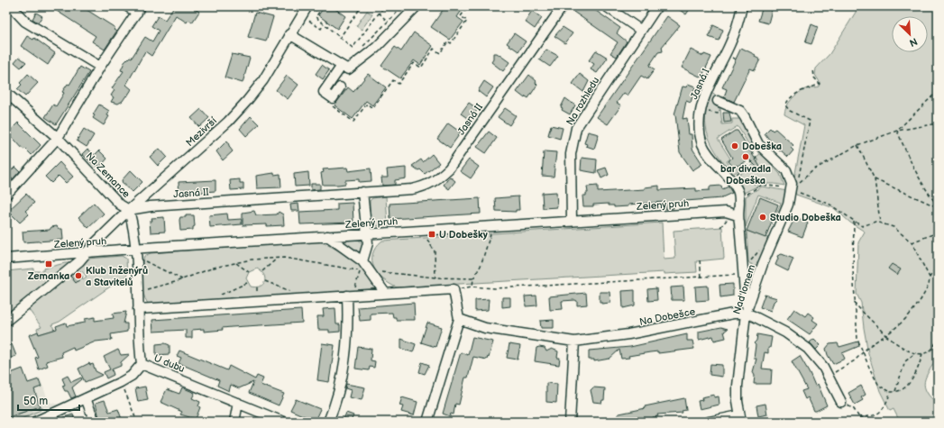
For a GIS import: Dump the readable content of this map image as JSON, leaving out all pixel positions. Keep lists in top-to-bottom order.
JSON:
{
  "streets": {
    "street": [
      "Jasná I",
      "Na rozhledu",
      "Jasná II",
      "Mezivrší",
      "Na Zemance",
      "Zelený pruh",
      "Nad lomem",
      "Na Dobešce",
      "U dubu"
    ]
  },
  "crossings": [
    ["Jasná I", "Zelený pruh"],
    ["Jasná I", "Nad lomem"],
    ["Jasná I", "Na Dobešce"],
    ["Na rozhledu", "Zelený pruh"],
    ["Jasná II", "Mezivrší"],
    ["Jasná II", "Na Zemance"],
    ["Mezivrší", "Na Zemance"],
    ["Mezivrší", "Zelený pruh"],
    ["Na Zemance", "Zelený pruh"],
    ["Na Zemance", "U dubu"],
    ["Nad lomem", "Na Dobešce"]
  ],
  "places": {
    "other": [
      "Dobeška",
      "bar divadla Dobeška",
      "Studio Dobeška",
      "Klub Inženýrů a Stavitelů"
    ],
    "transit": ["U Dobešky", "Zemanka"]
  },
  "scale_bar": "50 m",
  "north": "bottom right"
}
